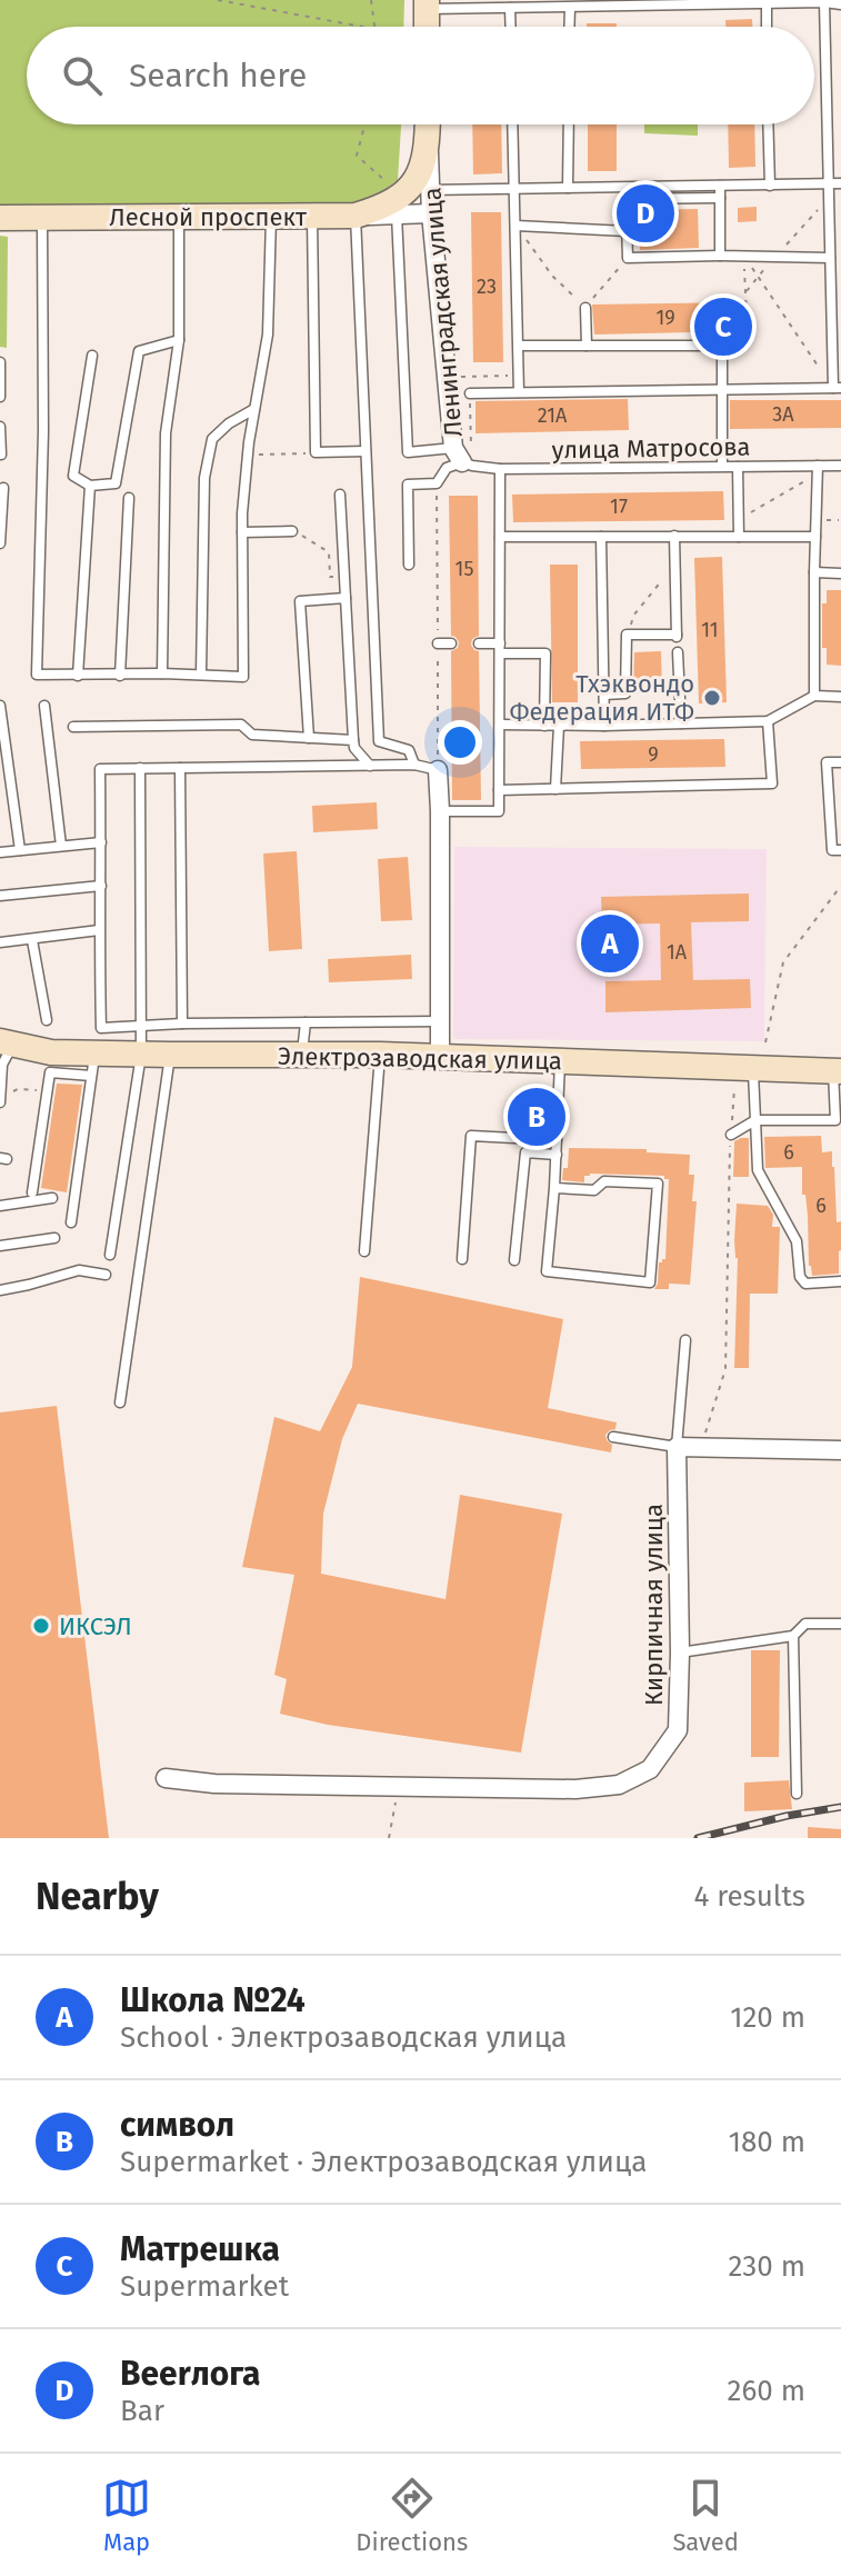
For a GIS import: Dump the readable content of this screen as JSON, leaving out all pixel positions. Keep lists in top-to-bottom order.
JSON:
{
  "streets": {
    "street": [
      "Лесной проспект",
      "Ленинградская улица",
      "Электрозаводская улица",
      "Кирпичная улица"
    ],
    "lane": ["улица Матросова"]
  },
  "crossings": [
    ["Лесной проспект", "Ленинградская улица"],
    ["Ленинградская улица", "улица Матросова"]
  ],
  "places": ["Тхэквондо Федерация ИТФ", "ИКСЭЛ"],
  "house_numbers": [
    "23",
    "19",
    "3А",
    "21А",
    "17",
    "15",
    "11",
    "9",
    "1А",
    "6",
    "6"
  ],
  "page": {
    "search": "Search here",
    "pins": [
      "D",
      "C",
      "A",
      "B"
    ],
    "heading": ["Nearby", "4 results"],
    "list": [
      {
        "mark": "A",
        "name": "Школа №24",
        "note": "School · Электрозаводская улица",
        "value": "120 m"
      },
      {
        "mark": "B",
        "name": "символ",
        "note": "Supermarket · Электрозаводская улица",
        "value": "180 m"
      },
      {
        "mark": "C",
        "name": "Матрешка",
        "note": "Supermarket",
        "value": "230 m"
      },
      {
        "mark": "D",
        "name": "Beerлога",
        "note": "Bar",
        "value": "260 m"
      }
    ],
    "nav": ["Map", "Directions", "Saved"]
  }
}
